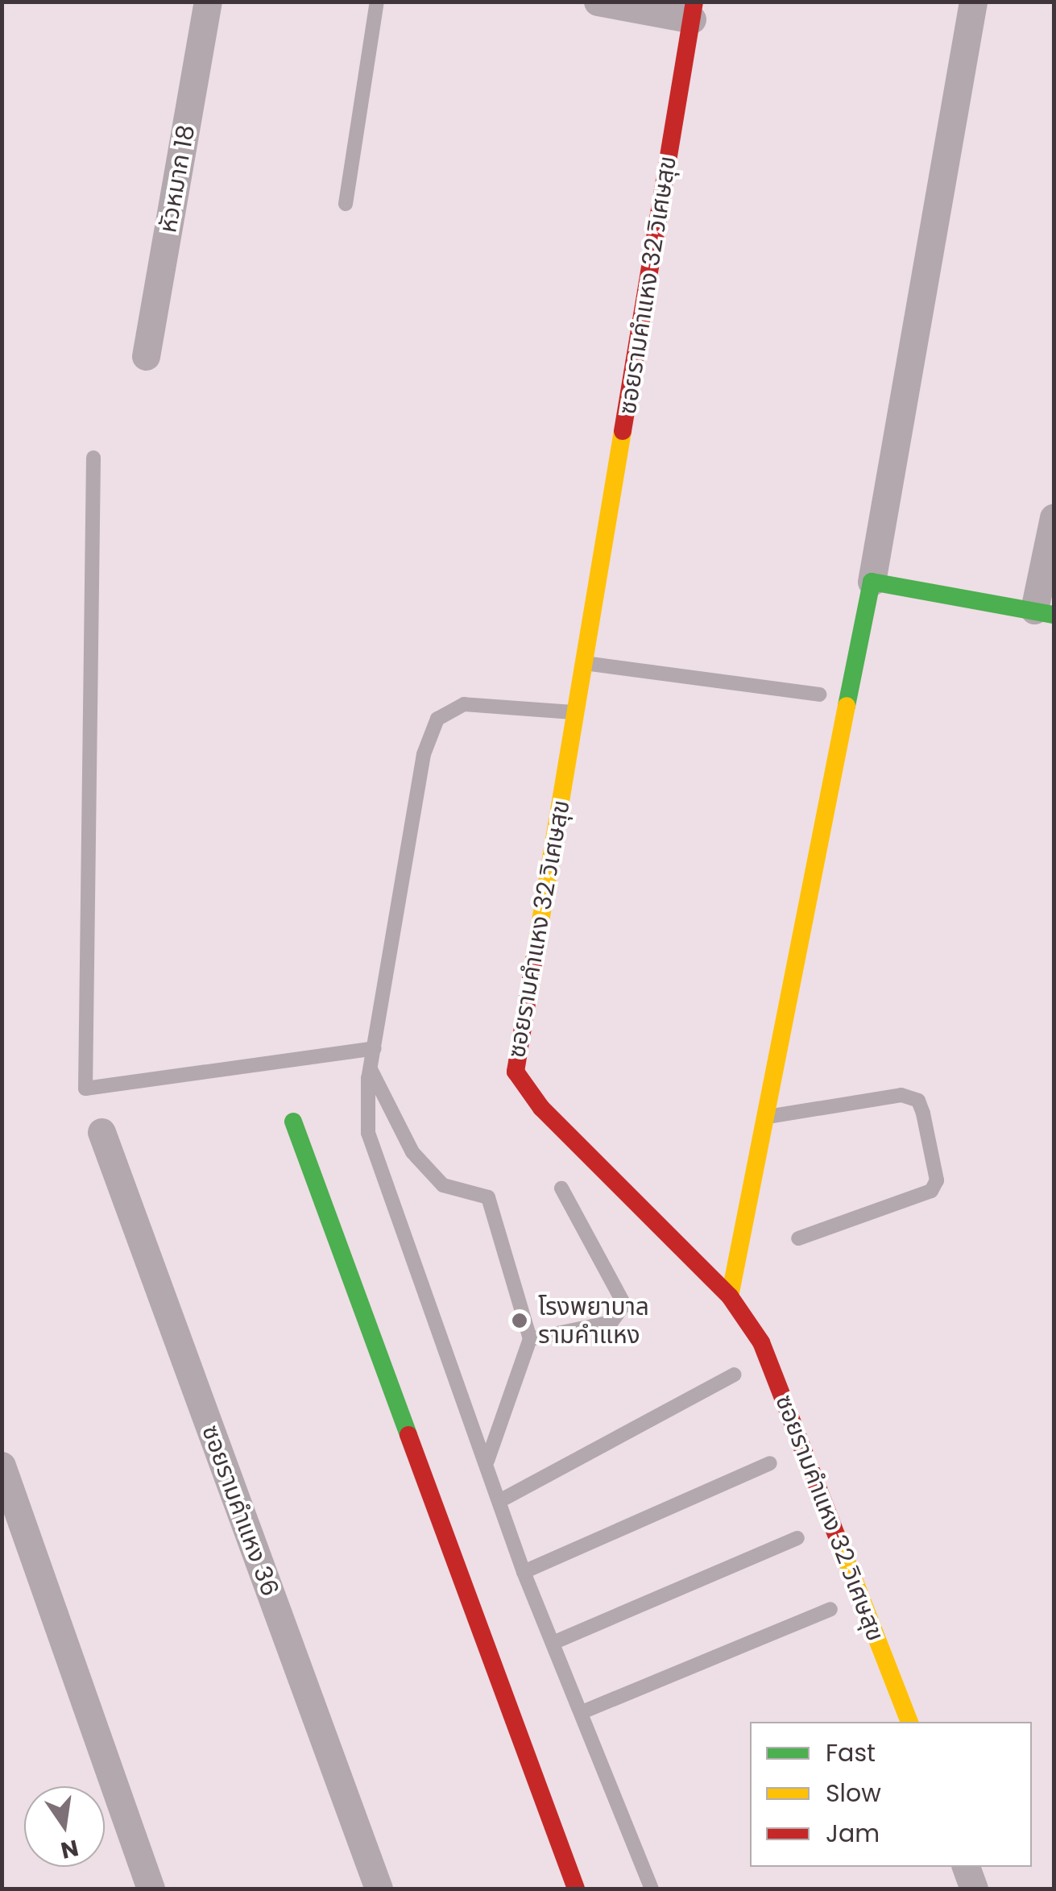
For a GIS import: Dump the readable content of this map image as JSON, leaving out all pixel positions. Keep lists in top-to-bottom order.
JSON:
{
  "streets": {
    "street": ["หัวหมาก 18", "ซอยรามคำแหง 32 วิเศษสุข", "ซอยรามคำแหง 36"]
  },
  "places": ["โรงพยาบาล รามคำแหง"],
  "legend": ["Fast", "Slow", "Jam"],
  "north": "bottom"
}
